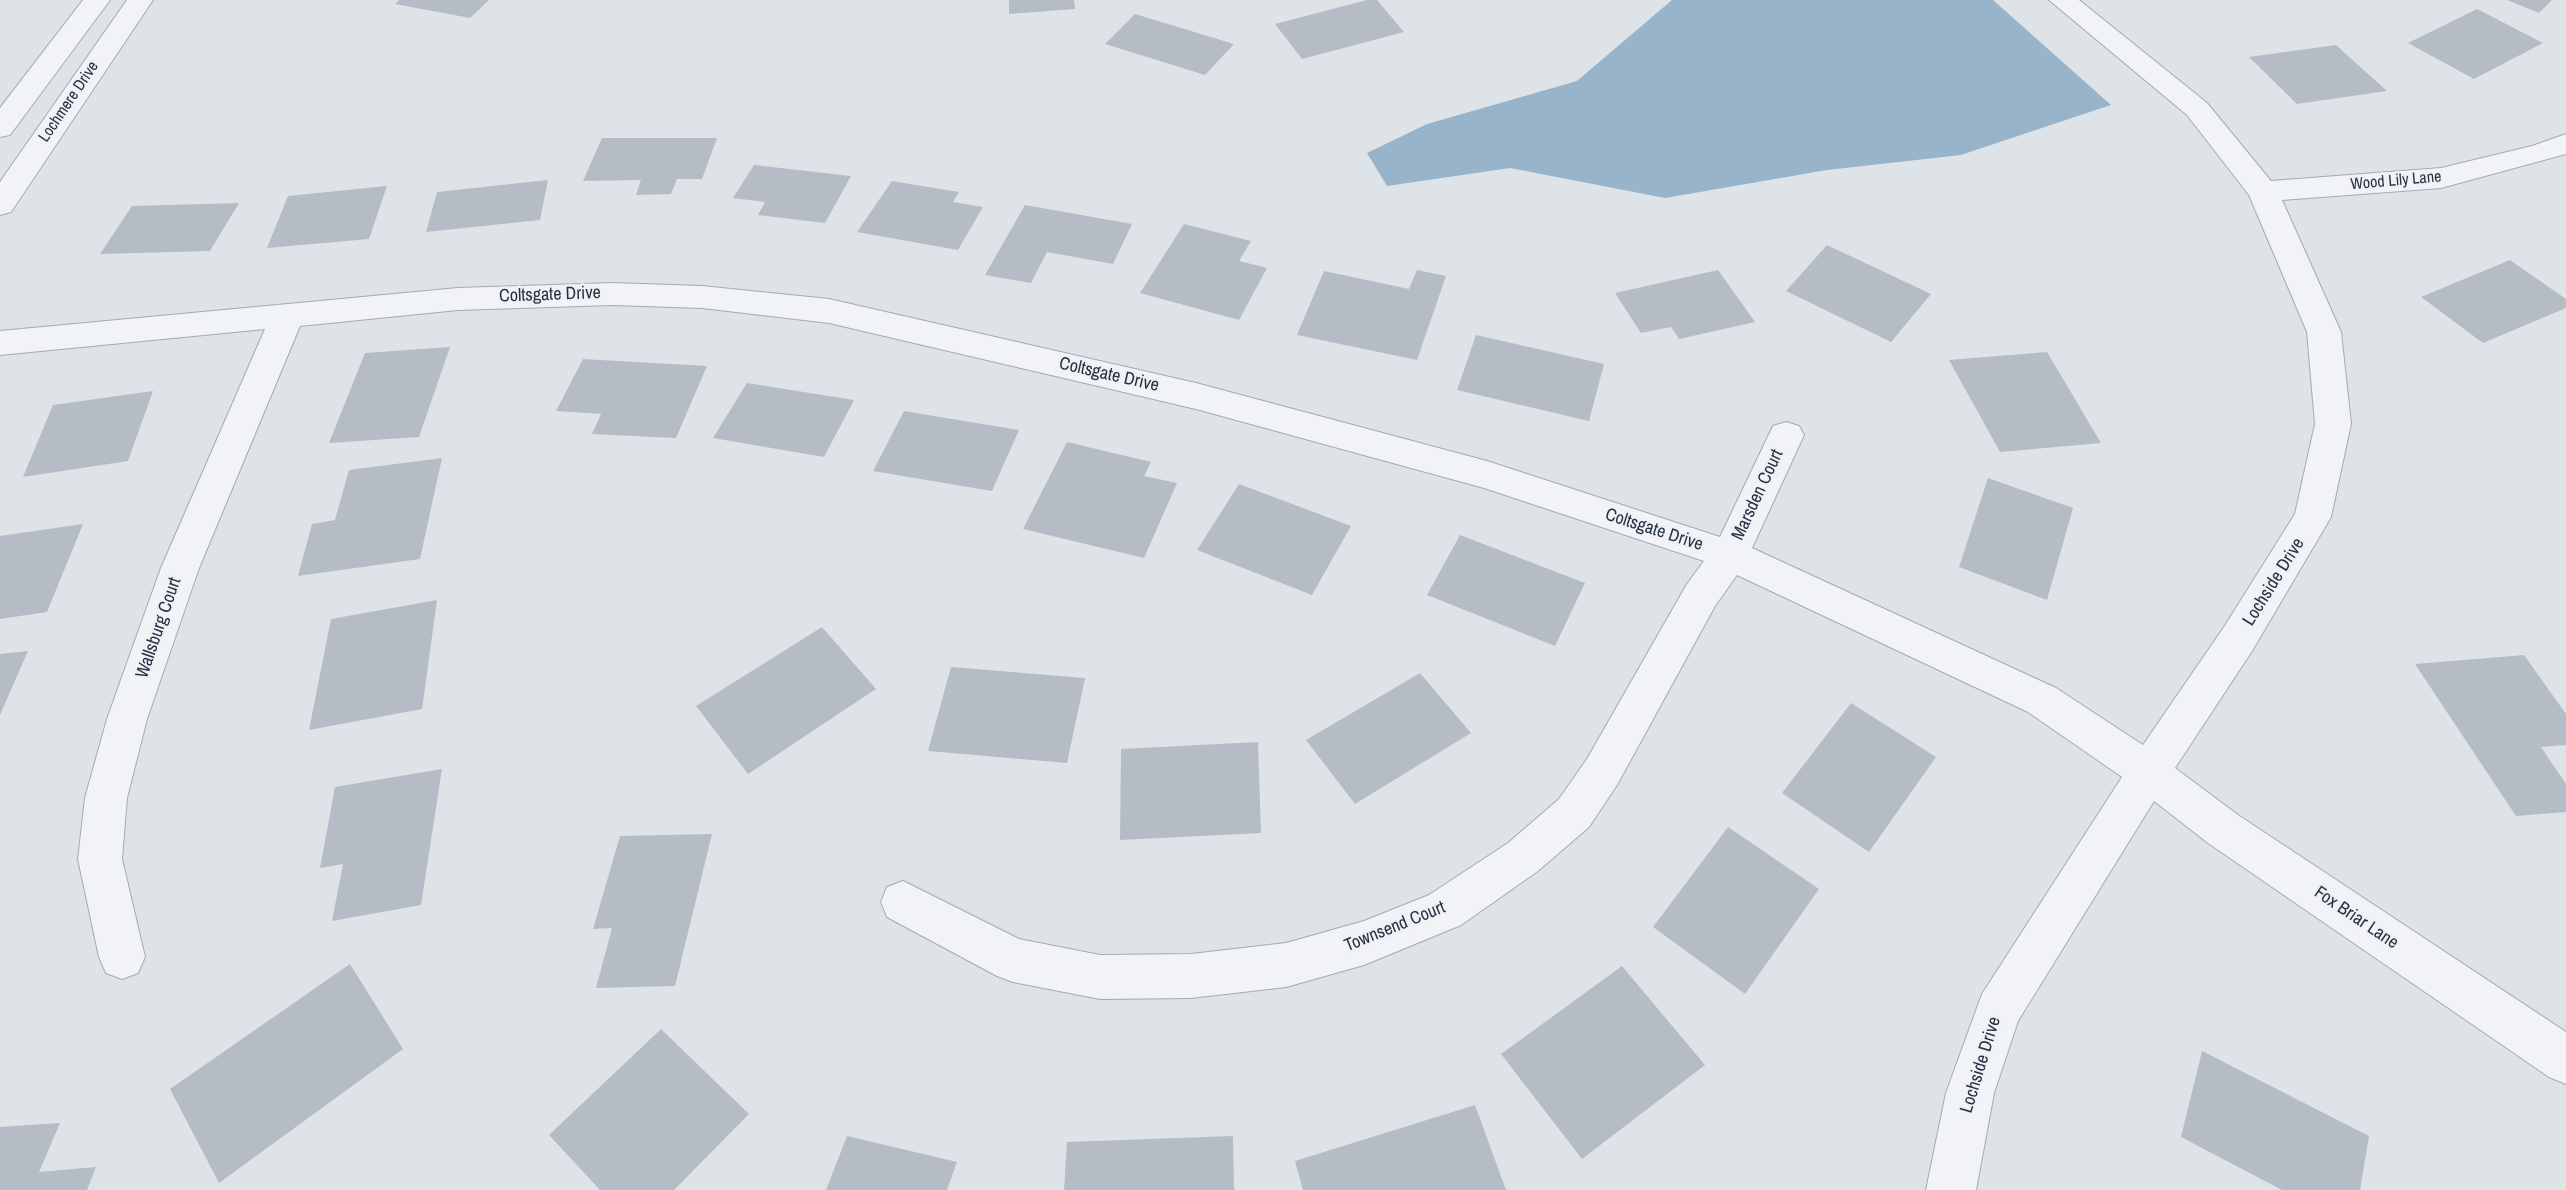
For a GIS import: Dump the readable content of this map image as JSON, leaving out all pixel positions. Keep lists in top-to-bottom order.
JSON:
{
  "streets": {
    "street": [
      "Lochmere Drive",
      "Wood Lily Lane",
      "Coltsgate Drive",
      "Marsden Court",
      "Lochside Drive",
      "Wallsburg Court",
      "Fox Briar Lane",
      "Townsend Court"
    ]
  },
  "crossings": [
    ["Wood Lily Lane", "Lochside Drive"],
    ["Coltsgate Drive", "Marsden Court"],
    ["Coltsgate Drive", "Lochside Drive"],
    ["Coltsgate Drive", "Wallsburg Court"],
    ["Coltsgate Drive", "Fox Briar Lane"],
    ["Coltsgate Drive", "Townsend Court"],
    ["Marsden Court", "Townsend Court"],
    ["Lochside Drive", "Fox Briar Lane"]
  ]
}
